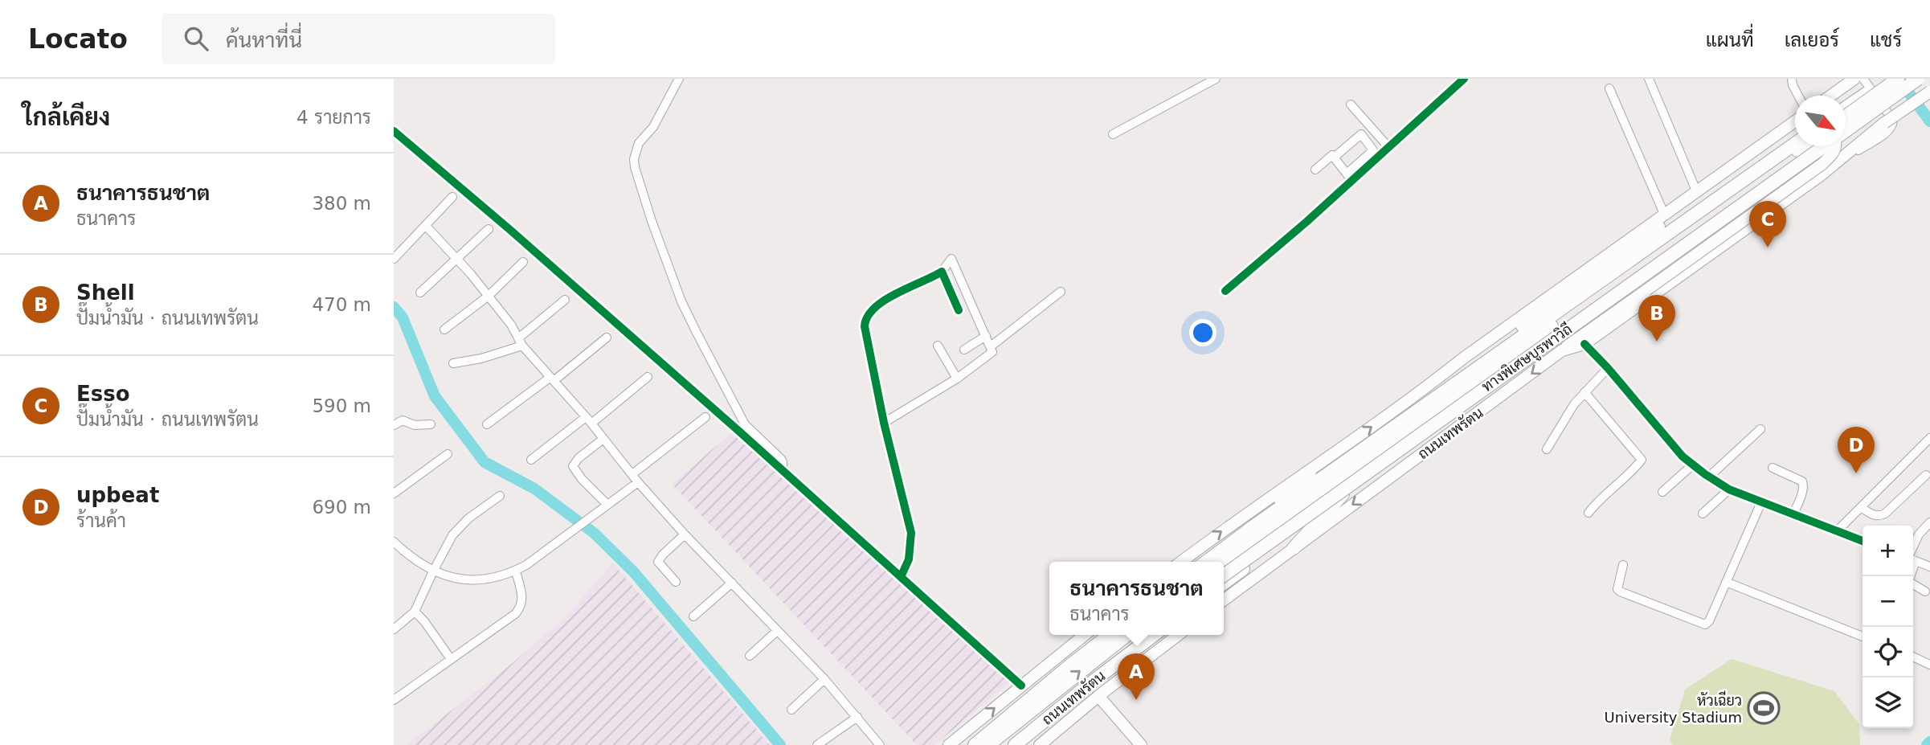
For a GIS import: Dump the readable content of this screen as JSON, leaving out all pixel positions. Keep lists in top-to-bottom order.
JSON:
{
  "streets": {
    "highway": ["ทางพิเศษบูรพาวิถี", "ถนนเทพรัตน"]
  },
  "places": {
    "sports": ["หัวเฉียว University Stadium"]
  },
  "north": "bottom right",
  "page": {
    "header": "Locato",
    "search": "ค้นหาที่นี่",
    "nav": ["แผนที่", "เลเยอร์", "แชร์"],
    "heading": ["ใกล้เคียง", "4 รายการ"],
    "list": [
      {
        "mark": "A",
        "name": "ธนาคารธนชาต",
        "note": "ธนาคาร",
        "value": "380 m"
      },
      {
        "mark": "B",
        "name": "Shell",
        "note": "ปั๊มน้ำมัน · ถนนเทพรัตน",
        "value": "470 m"
      },
      {
        "mark": "C",
        "name": "Esso",
        "note": "ปั๊มน้ำมัน · ถนนเทพรัตน",
        "value": "590 m"
      },
      {
        "mark": "D",
        "name": "upbeat",
        "note": "ร้านค้า",
        "value": "690 m"
      }
    ],
    "pins": [
      "C",
      "B",
      "D",
      "A"
    ],
    "map_buttons": ["+", "−"],
    "popup": ["ธนาคารธนชาต", "ธนาคาร"]
  }
}
